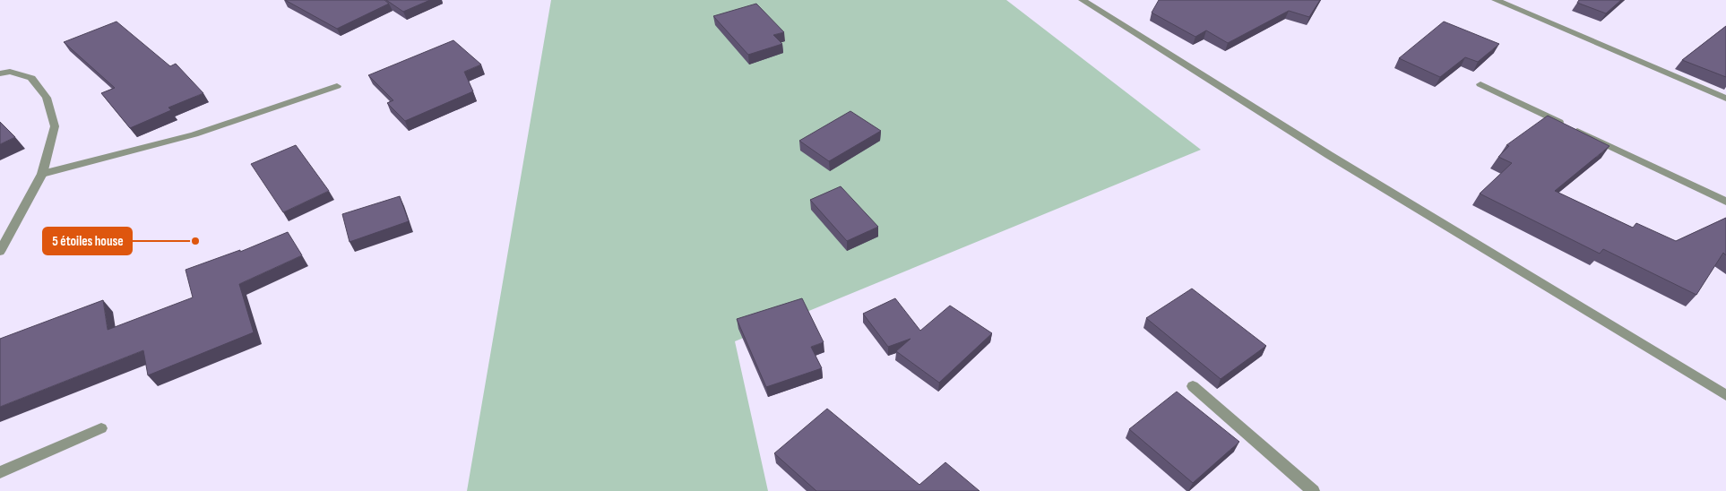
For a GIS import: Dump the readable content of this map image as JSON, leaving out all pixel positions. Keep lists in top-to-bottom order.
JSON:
{
  "places": ["5 étoiles house"]
}
